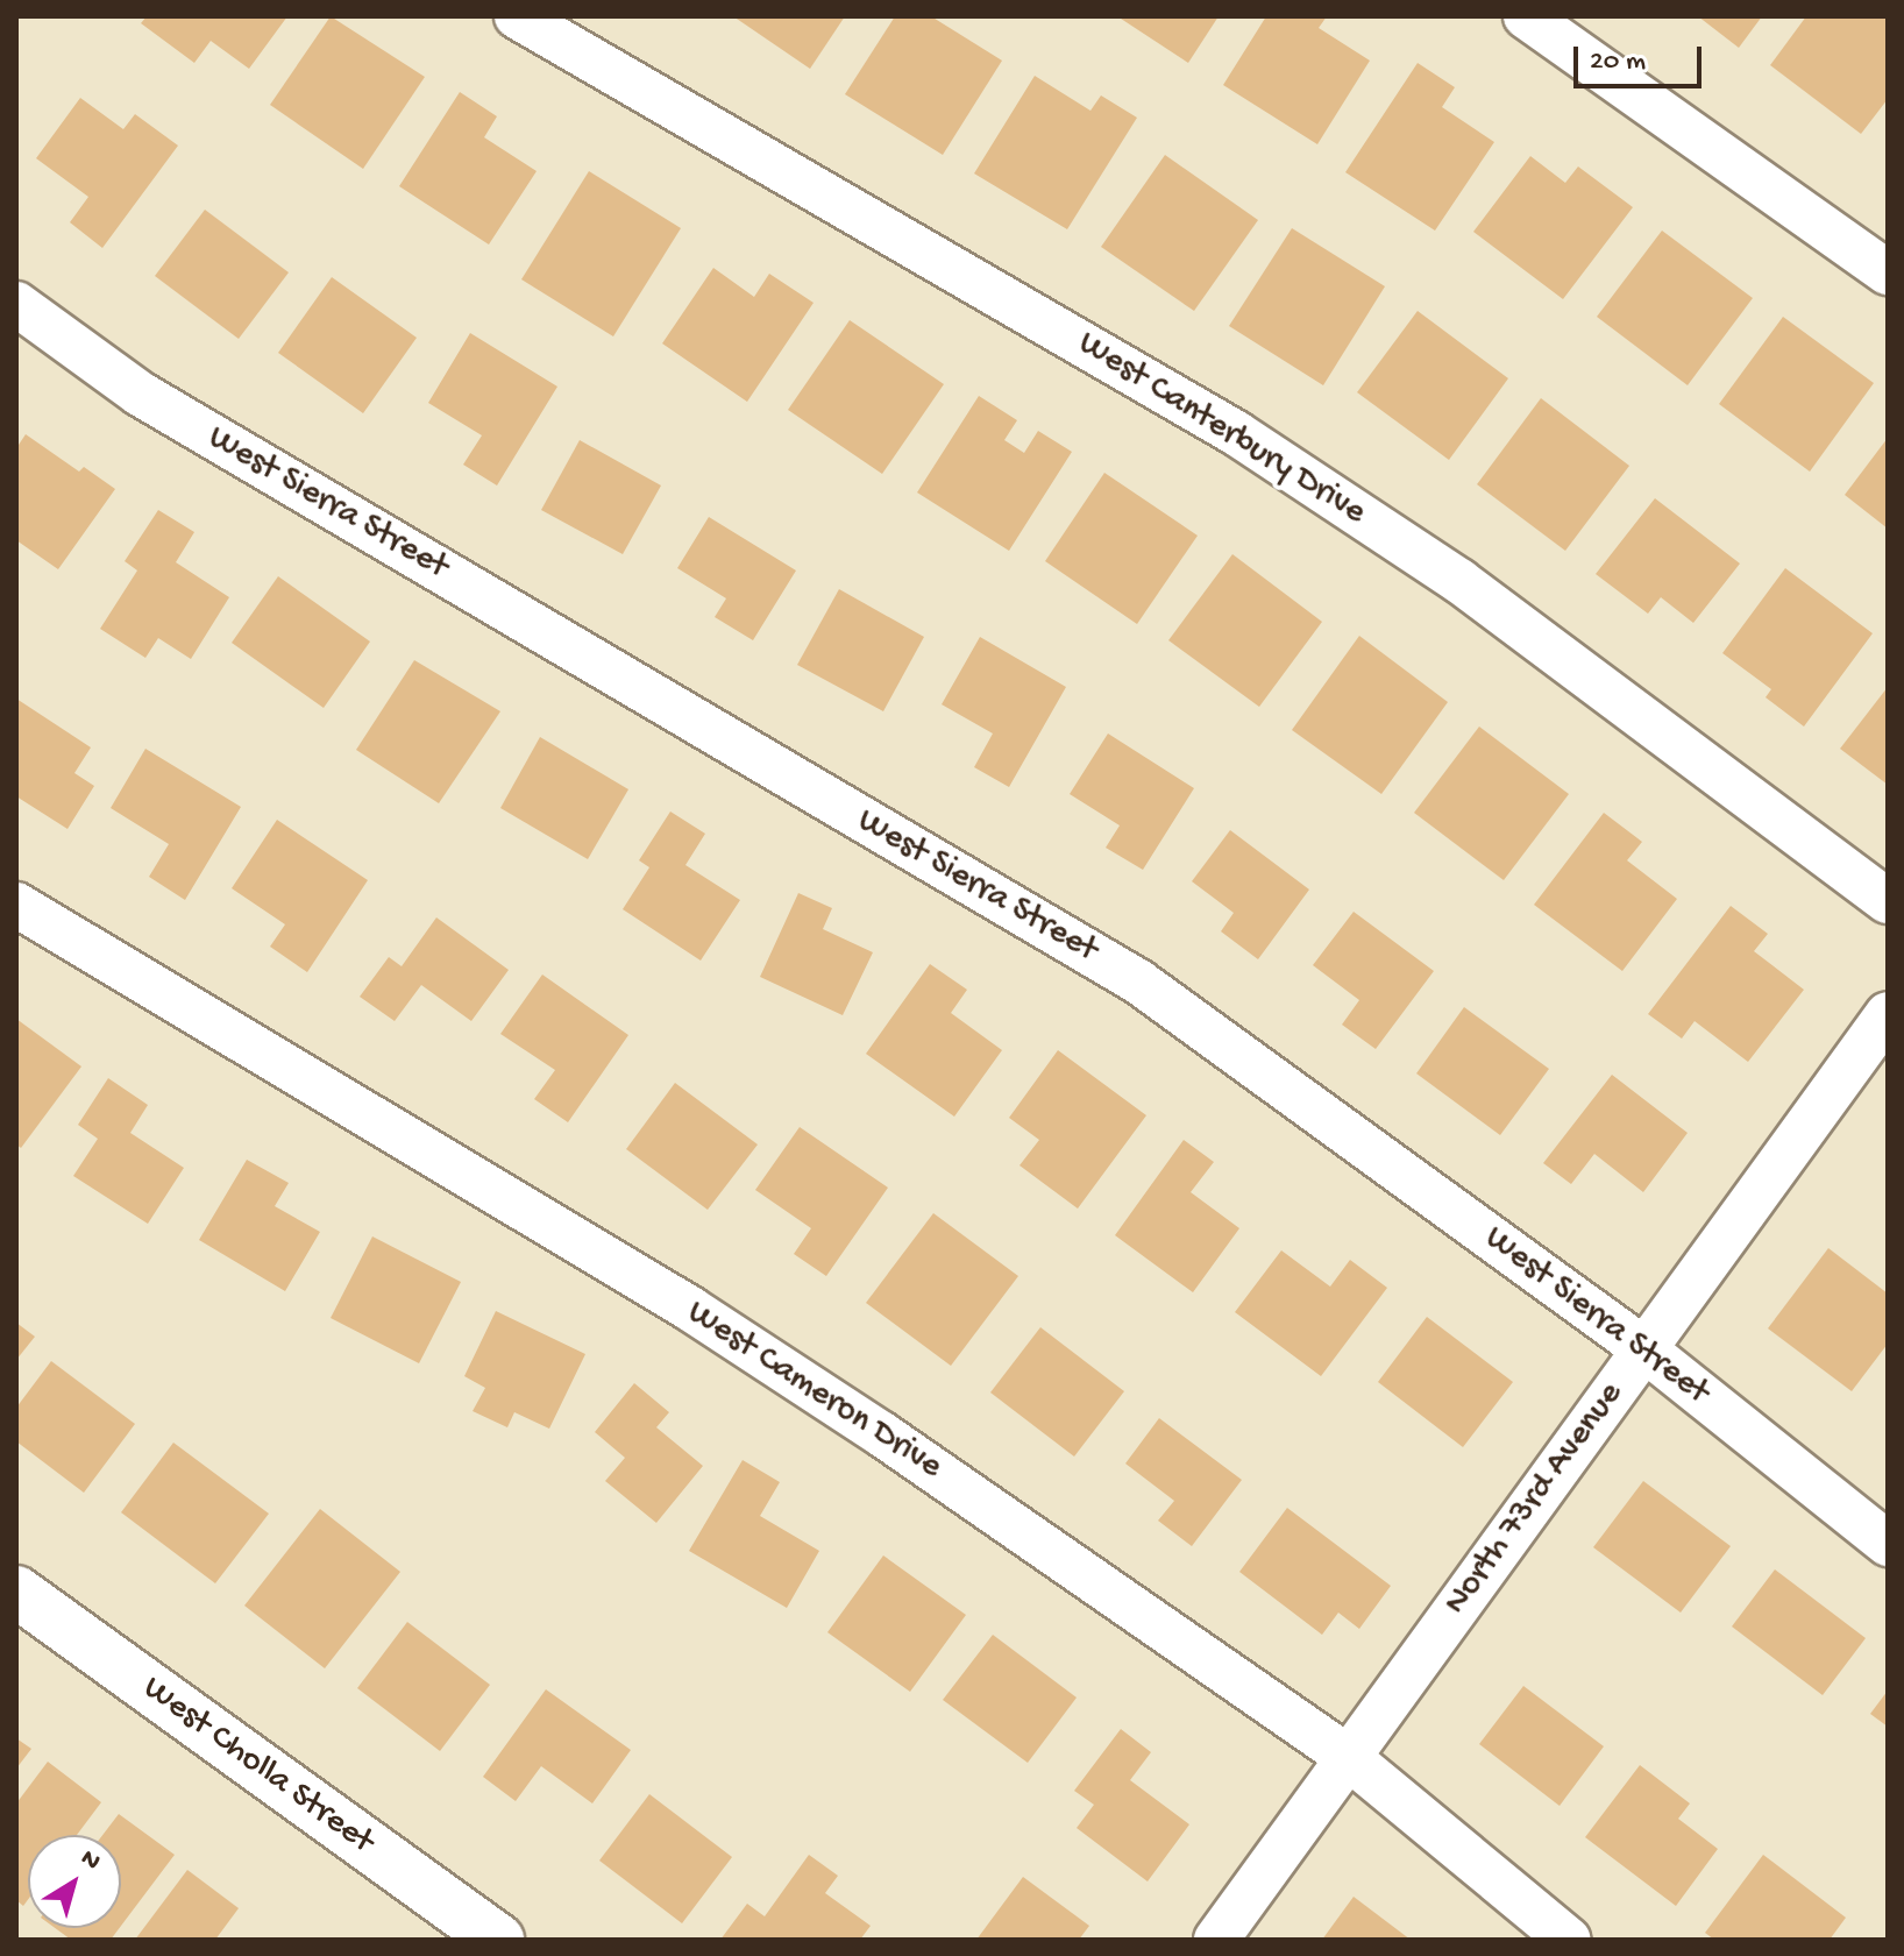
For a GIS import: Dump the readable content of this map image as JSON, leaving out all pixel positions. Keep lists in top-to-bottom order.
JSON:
{
  "streets": {
    "street": [
      "West Canterbury Drive",
      "West Sierra Street",
      "West Cameron Drive",
      "North 73rd Avenue",
      "West Cholla Street"
    ]
  },
  "crossings": [
    ["West Sierra Street", "North 73rd Avenue"],
    ["West Cameron Drive", "North 73rd Avenue"]
  ],
  "scale_bar": "20 m",
  "north": "top right"
}
